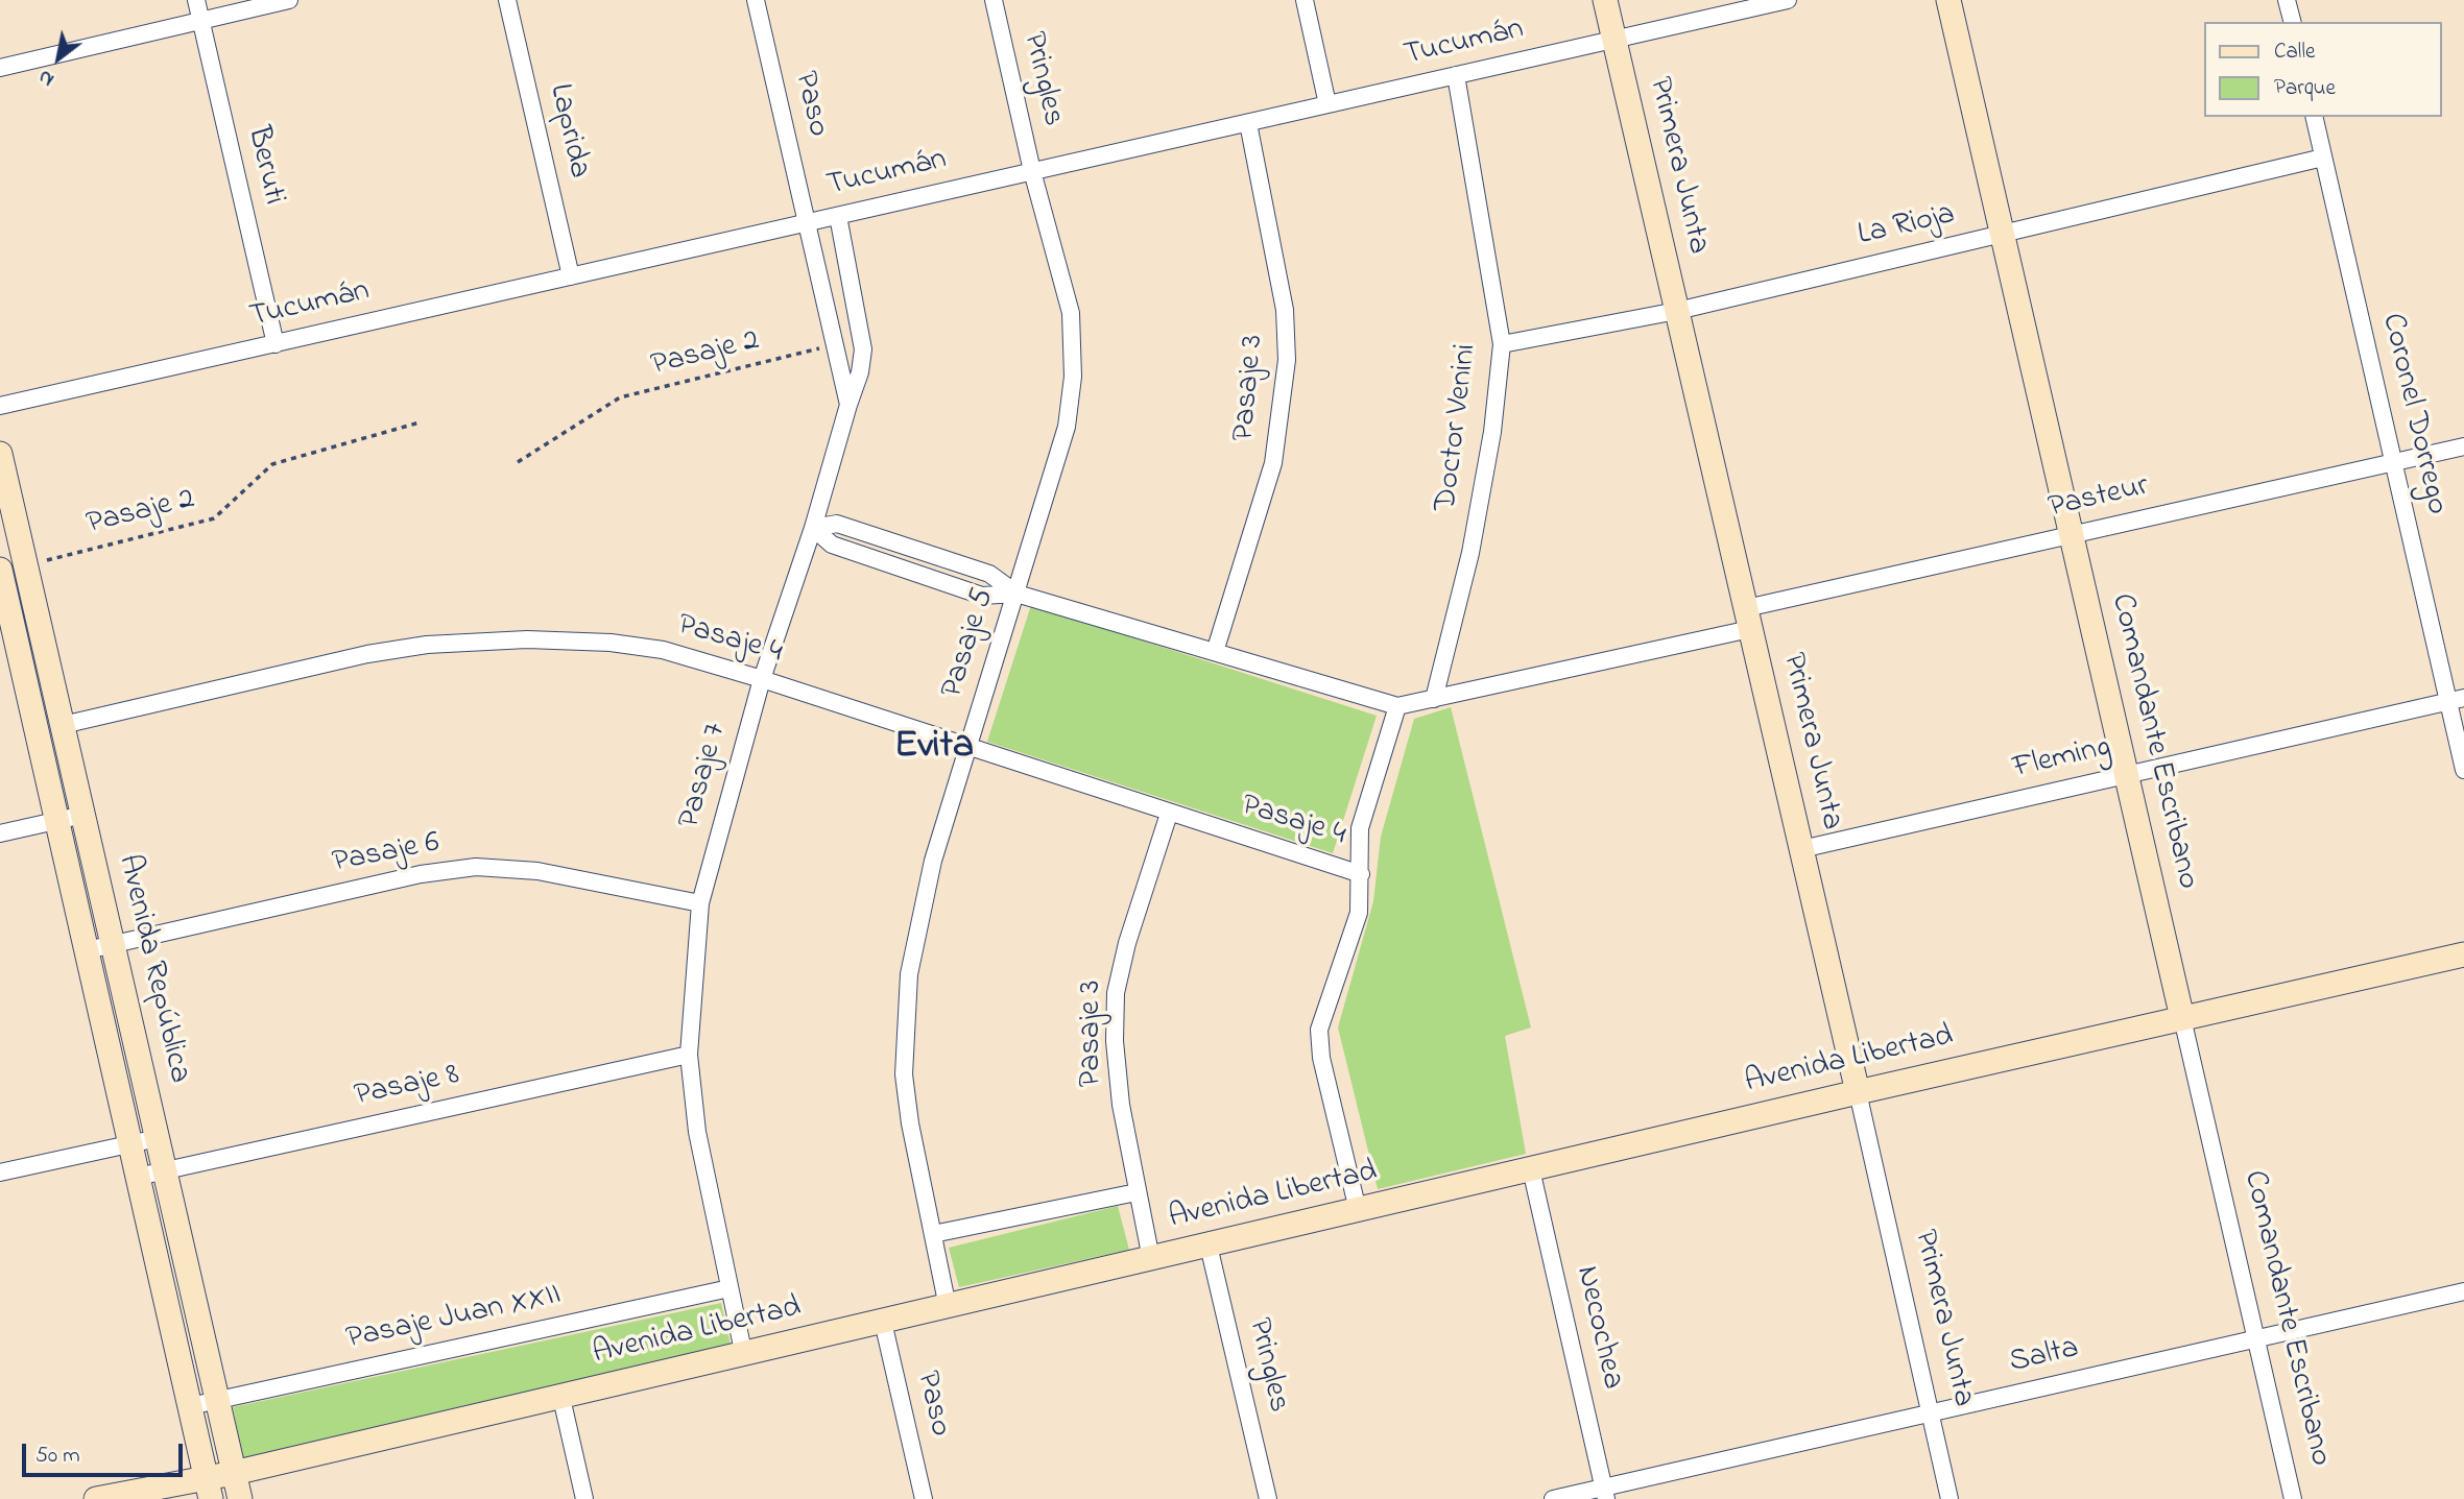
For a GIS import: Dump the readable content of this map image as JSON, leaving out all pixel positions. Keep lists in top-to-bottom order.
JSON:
{
  "streets": {
    "main road": [
      "Primera Junta",
      "Comandante Escribano",
      "Avenida República",
      "Avenida Libertad"
    ],
    "street": [
      "Tucumán",
      "Pringles",
      "Paso",
      "Laprida",
      "Beruti",
      "La Rioja",
      "Pasaje 3",
      "Coronel Dorrego",
      "Doctor Venini",
      "Pasteur",
      "Pasaje 4",
      "Pasaje 5",
      "Fleming",
      "Pasaje 7",
      "Pasaje 6",
      "Pasaje 8",
      "Pasaje Juan XXII",
      "Necochea",
      "Salta"
    ],
    "path": ["Pasaje 2"]
  },
  "crossings": [
    ["Tucumán", "Pringles"],
    ["Tucumán", "Paso"],
    ["Tucumán", "Laprida"],
    ["Tucumán", "Beruti"],
    ["Tucumán", "Primera Junta"],
    ["Tucumán", "Pasaje 3"],
    ["Tucumán", "Doctor Venini"],
    ["Tucumán", "Pasaje 5"],
    ["Tucumán", "Pasaje 7"],
    ["Pringles", "Pasaje 5"],
    ["Pringles", "Avenida Libertad"],
    ["Paso", "Pasaje 7"],
    ["Paso", "Avenida Libertad"],
    ["Primera Junta", "La Rioja"],
    ["Primera Junta", "Pasteur"],
    ["Primera Junta", "Fleming"],
    ["Primera Junta", "Avenida Libertad"],
    ["Primera Junta", "Salta"],
    ["La Rioja", "Coronel Dorrego"],
    ["La Rioja", "Doctor Venini"],
    ["La Rioja", "Comandante Escribano"],
    ["Pasaje 2", "Pasaje 7"],
    ["Pasaje 2", "Avenida República"],
    ["Pasaje 3", "Pasaje 4"],
    ["Pasaje 3", "Avenida Libertad"],
    ["Coronel Dorrego", "Pasteur"],
    ["Coronel Dorrego", "Fleming"],
    ["Doctor Venini", "Pasteur"],
    ["Pasteur", "Comandante Escribano"],
    ["Pasaje 4", "Pasaje 5"],
    ["Pasaje 4", "Pasaje 7"],
    ["Pasaje 4", "Avenida República"],
    ["Pasaje 5", "Avenida Libertad"],
    ["Comandante Escribano", "Fleming"],
    ["Comandante Escribano", "Avenida Libertad"],
    ["Comandante Escribano", "Salta"],
    ["Pasaje 7", "Pasaje 6"],
    ["Pasaje 7", "Avenida Libertad"],
    ["Pasaje 7", "Pasaje 8"],
    ["Pasaje 7", "Pasaje Juan XXII"],
    ["Pasaje 6", "Avenida República"],
    ["Avenida República", "Avenida Libertad"],
    ["Avenida República", "Pasaje 8"],
    ["Avenida República", "Pasaje Juan XXII"],
    ["Avenida Libertad", "Necochea"],
    ["Necochea", "Salta"]
  ],
  "districts": ["Evita"],
  "legend": ["Calle", "Parque"],
  "scale_bar": "50 m",
  "north": "bottom left"
}
